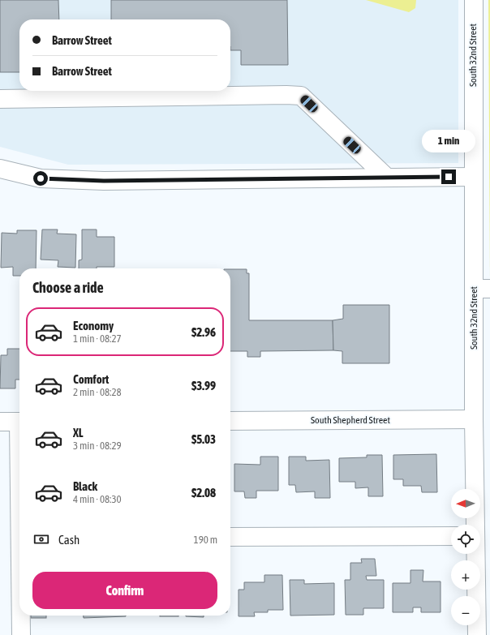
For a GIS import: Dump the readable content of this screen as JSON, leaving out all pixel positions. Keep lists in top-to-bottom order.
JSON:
{
  "streets": {
    "street": ["South 32nd Street", "South Shepherd Street"]
  },
  "crossings": [
    ["South 32nd Street", "South Shepherd Street"]
  ],
  "north": "left",
  "page": {
    "banner": ["Barrow Street", "Barrow Street"],
    "bubble": "1 min",
    "heading": "Choose a ride",
    "list": [
      {
        "name": "Economy",
        "note": "1 min · 08:27",
        "value": "$2.96"
      },
      {
        "name": "Comfort",
        "note": "2 min · 08:28",
        "value": "$3.99"
      },
      {
        "name": "XL",
        "note": "3 min · 08:29",
        "value": "$5.03"
      },
      {
        "name": "Black",
        "note": "4 min · 08:30",
        "value": "$2.08"
      }
    ],
    "map_buttons": ["+", "−"],
    "pay": ["Cash", "190 m"],
    "buttons": "Confirm"
  }
}
